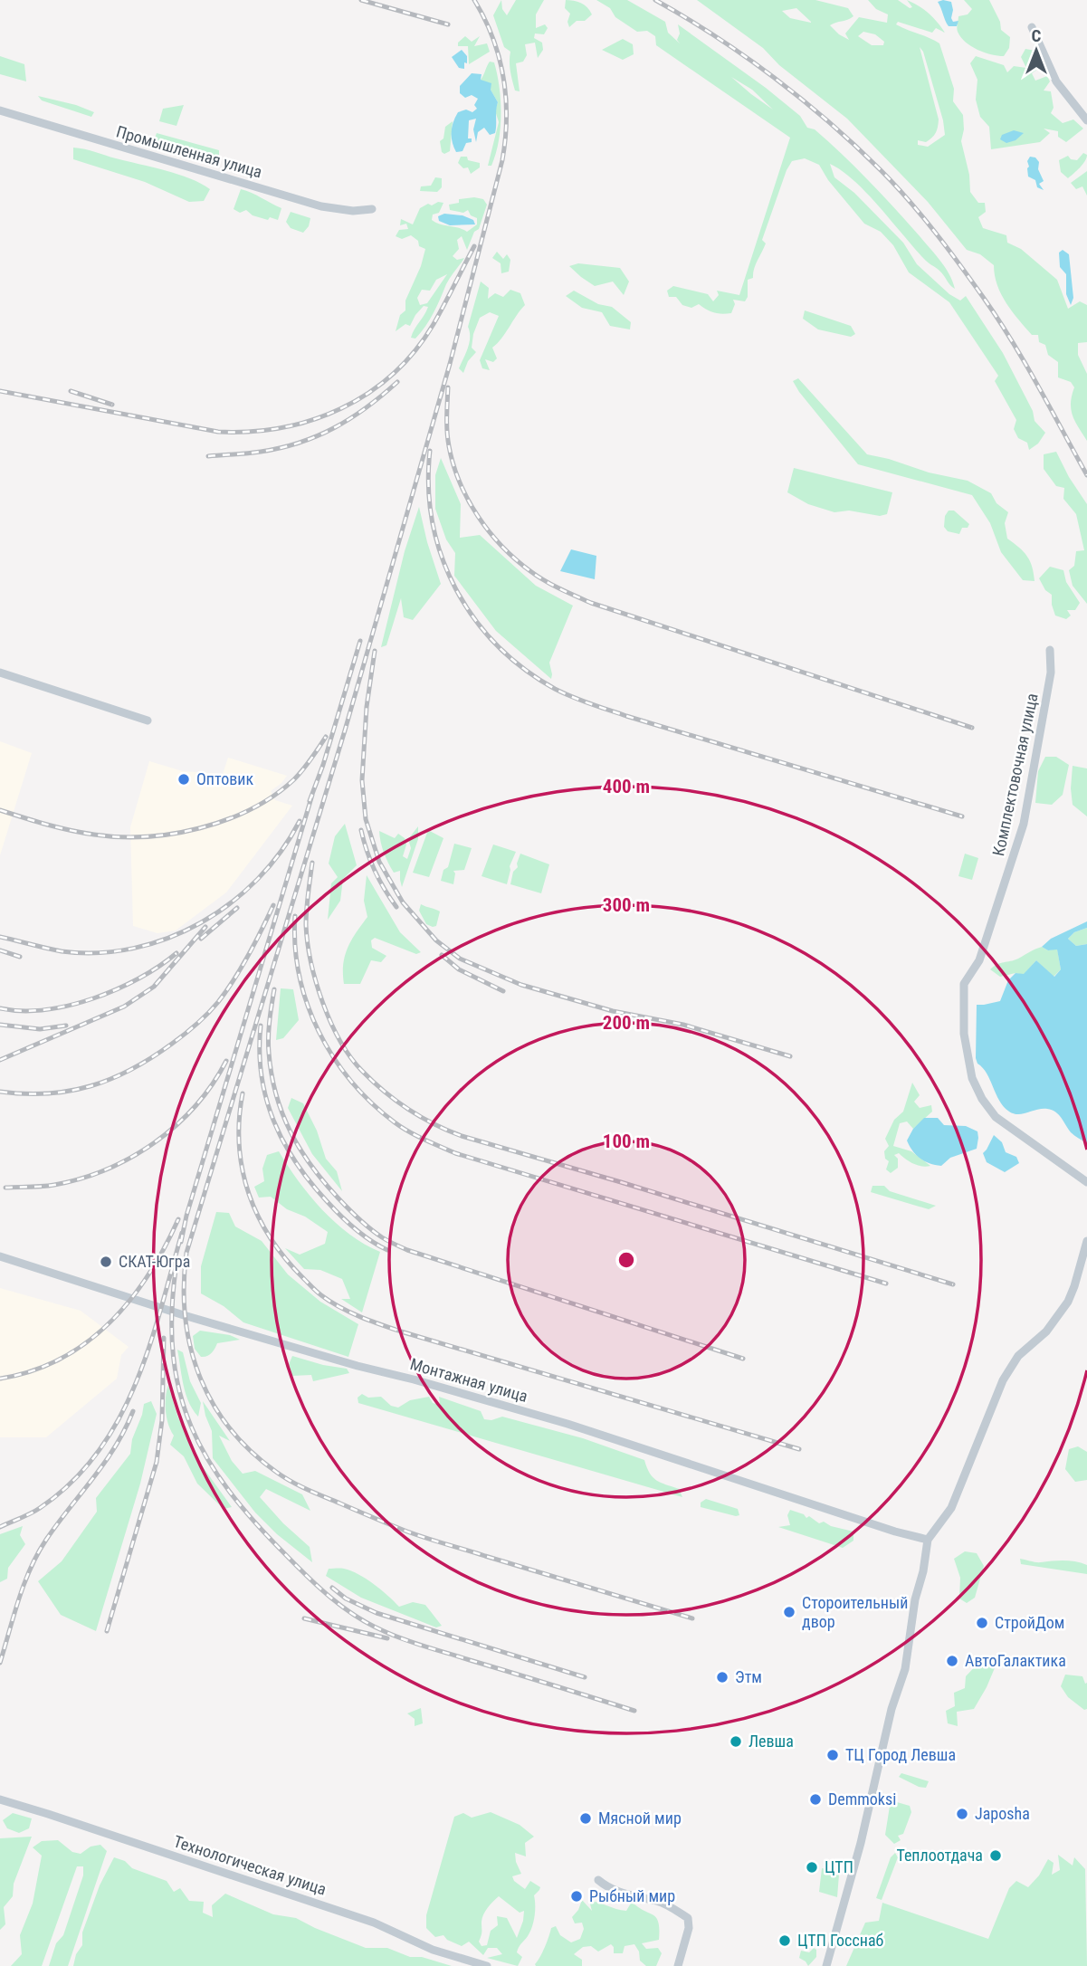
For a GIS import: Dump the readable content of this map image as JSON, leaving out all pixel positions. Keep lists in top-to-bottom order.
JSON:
{
  "streets": {
    "street": [
      "Промышленная улица",
      "Комплектовочная улица",
      "Монтажная улица",
      "Технологическая улица"
    ]
  },
  "places": [
    "Оптовик",
    "СКАТ-Югра",
    "Стороительный двор",
    "СтройДом",
    "АвтоГалактика",
    "Этм",
    "Левша",
    "ТЦ Город Левша",
    "Demmoksi",
    "Japosha",
    "Мясной мир",
    "Теплоотдача",
    "ЦТП",
    "Рыбный мир",
    "ЦТП Госснаб"
  ],
  "north": "top",
  "rings": [
    "400 m",
    "300 m",
    "200 m",
    "100 m"
  ]
}
